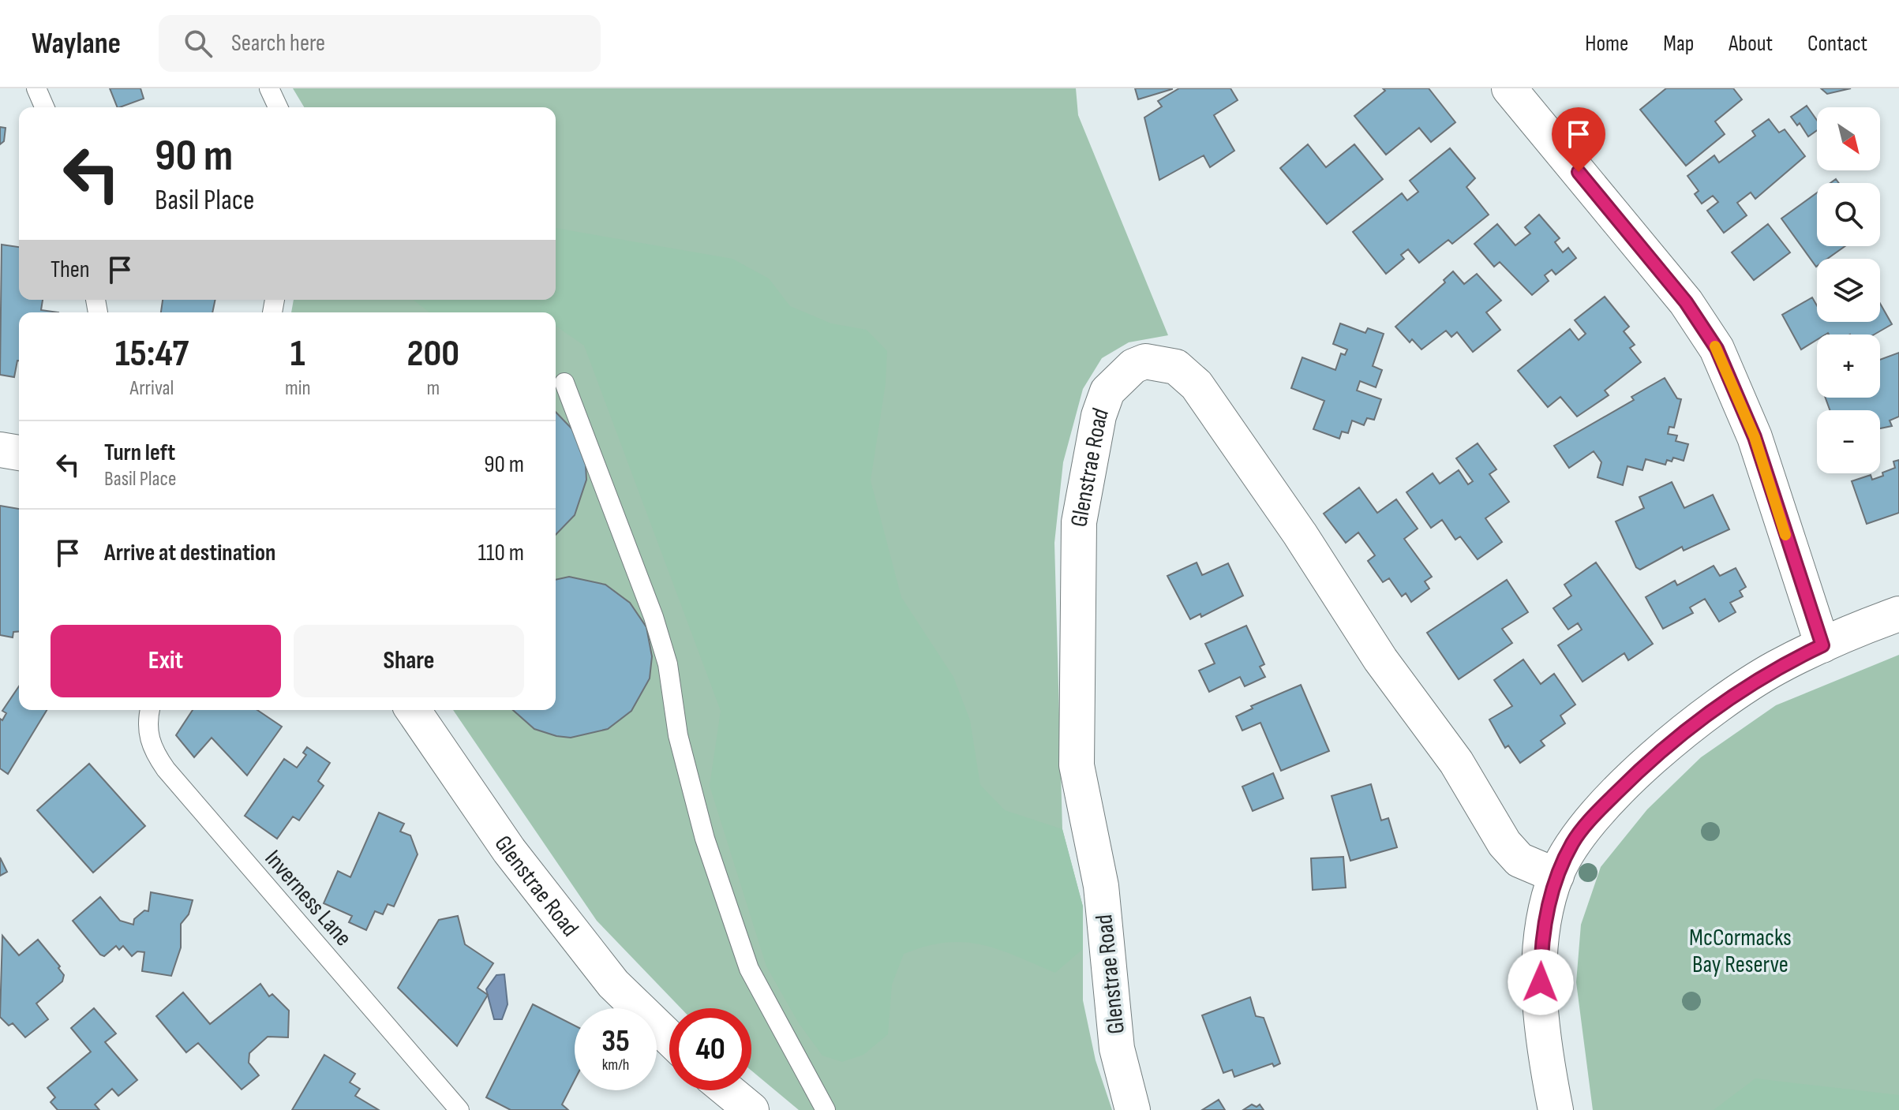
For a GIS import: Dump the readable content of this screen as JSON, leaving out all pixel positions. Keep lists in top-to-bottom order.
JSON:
{
  "streets": {
    "street": ["Glenstrae Road"],
    "lane": ["Inverness Lane"]
  },
  "parks": ["McCormacks Bay Reserve"],
  "north": "bottom right",
  "page": {
    "header": "Waylane",
    "search": "Search here",
    "nav": [
      "Home",
      "Map",
      "About",
      "Contact"
    ],
    "map_buttons": ["+", "−"],
    "turn": ["90 m", "Basil Place"],
    "then": "Then",
    "eta": [
      "15:47",
      "Arrival",
      "1",
      "min",
      "200",
      "m"
    ],
    "list": [
      {
        "name": "Turn left",
        "note": "Basil Place",
        "value": "90 m"
      },
      {
        "name": "Arrive at destination",
        "value": "110 m"
      }
    ],
    "buttons": ["Exit", "Share"],
    "speed": "35 km/h",
    "limit": "40"
  }
}
